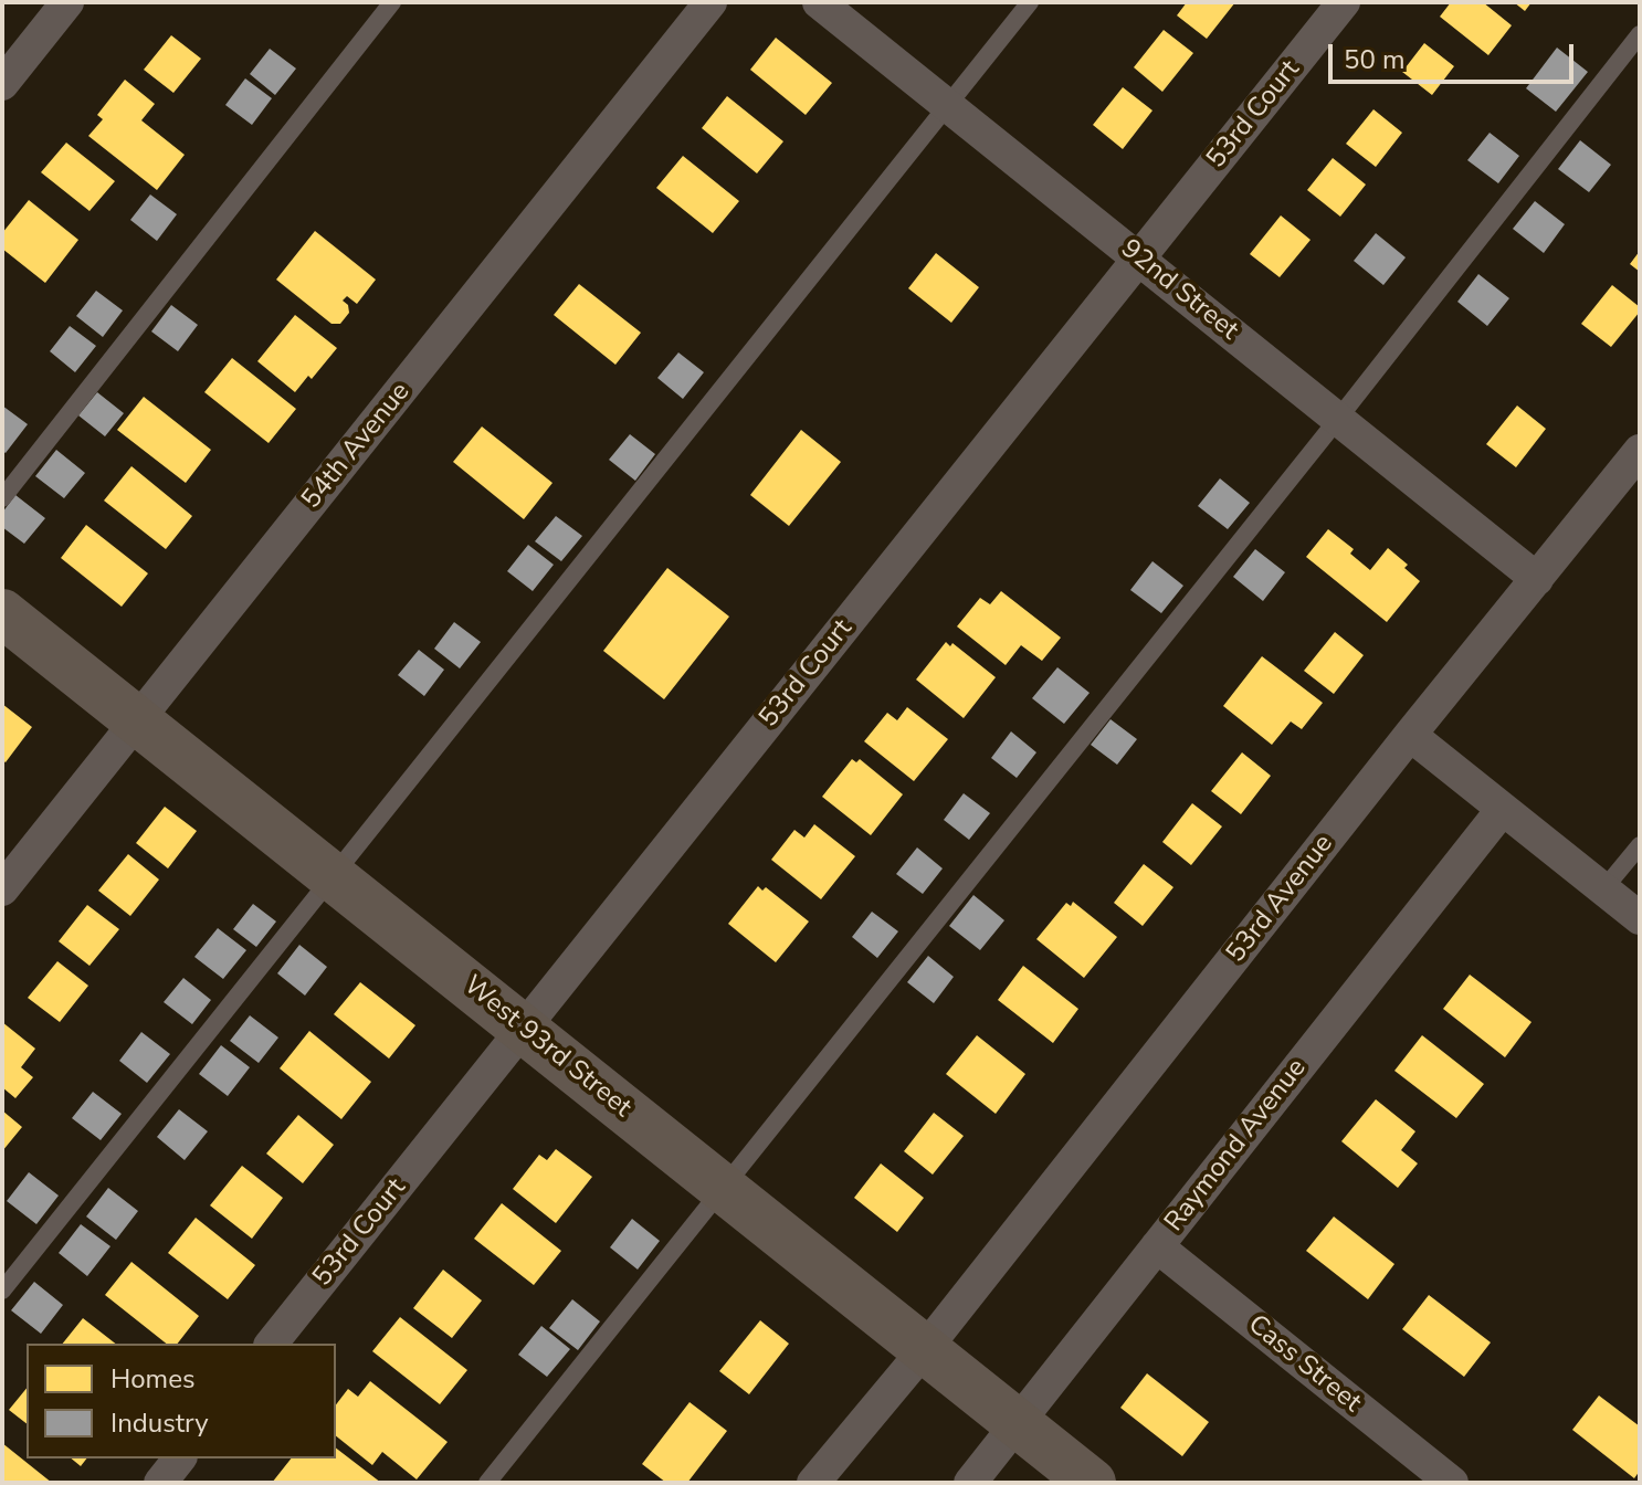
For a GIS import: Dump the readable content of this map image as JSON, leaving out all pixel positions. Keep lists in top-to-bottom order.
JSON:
{
  "streets": {
    "main road": ["West 93rd Street"],
    "street": [
      "53rd Court",
      "92nd Street",
      "54th Avenue",
      "53rd Avenue",
      "Raymond Avenue",
      "Cass Street"
    ]
  },
  "crossings": [
    ["53rd Court", "92nd Street"],
    ["53rd Court", "West 93rd Street"],
    ["92nd Street", "53rd Avenue"],
    ["54th Avenue", "West 93rd Street"],
    ["53rd Avenue", "West 93rd Street"],
    ["West 93rd Street", "Raymond Avenue"],
    ["Raymond Avenue", "Cass Street"]
  ],
  "legend": ["Homes", "Industry"],
  "scale_bar": "50 m"
}
